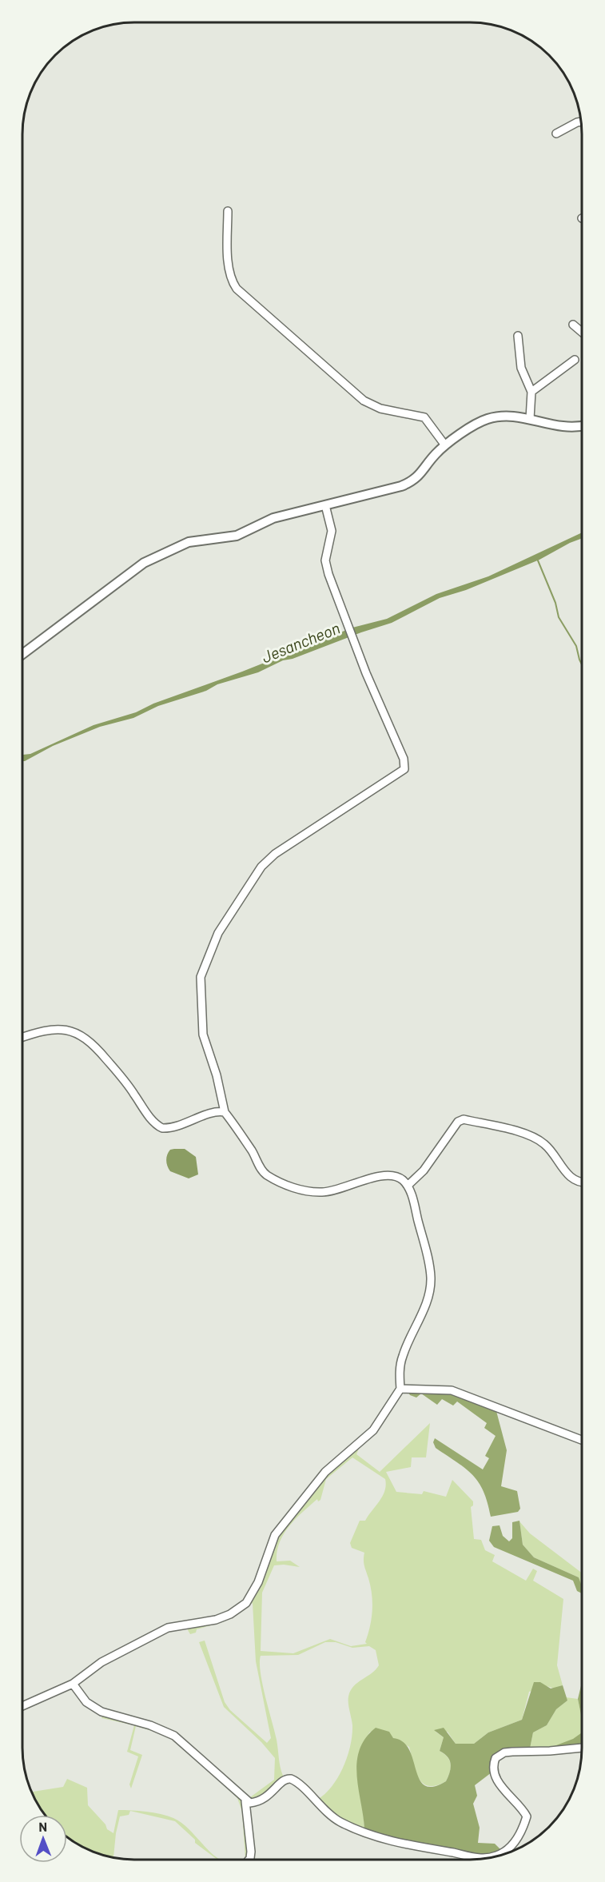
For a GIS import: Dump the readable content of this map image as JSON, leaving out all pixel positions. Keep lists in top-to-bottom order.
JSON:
{
  "water": ["Jesancheon"],
  "north": "top"
}
